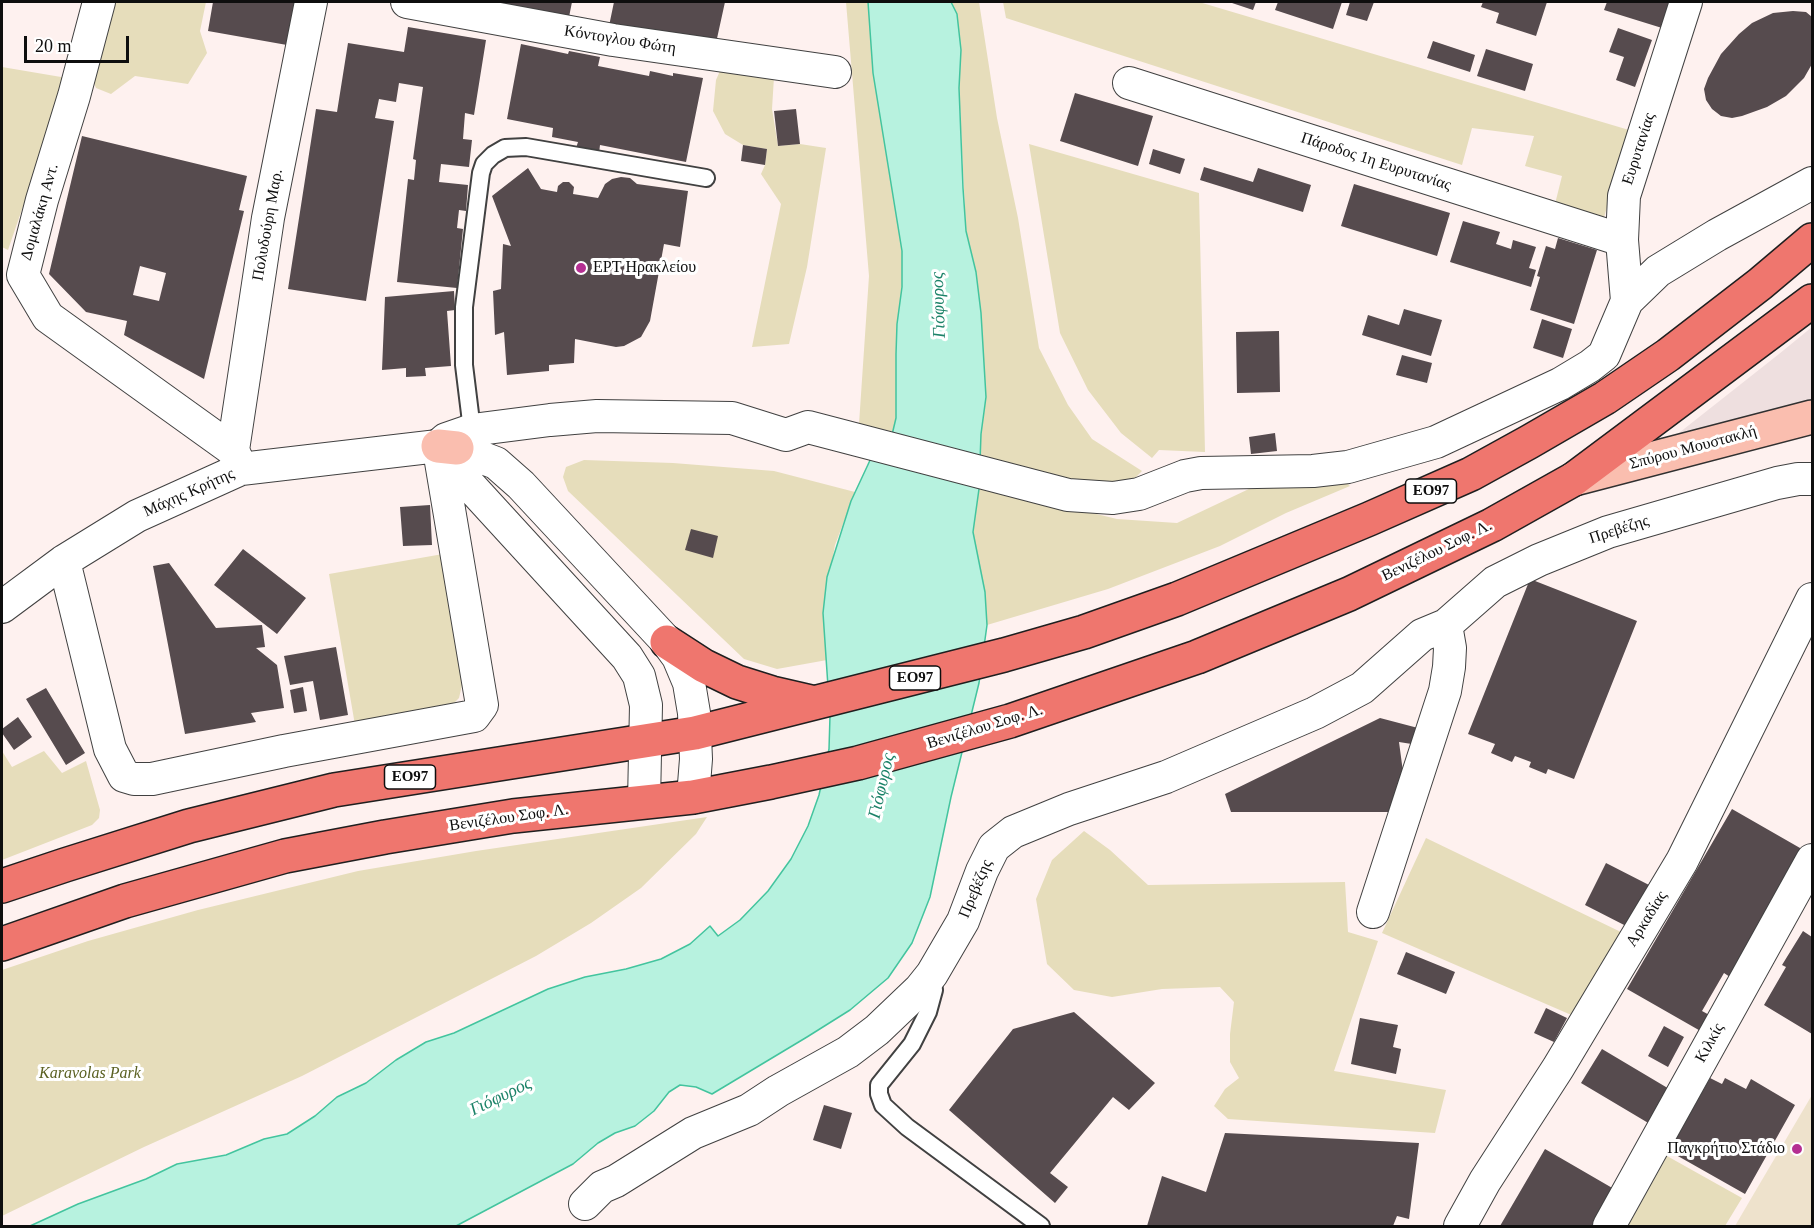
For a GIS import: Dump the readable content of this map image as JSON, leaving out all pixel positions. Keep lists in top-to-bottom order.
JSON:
{
  "streets": {
    "main road": ["Σπύρου Μουστακλή", "ΕΟ97", "Βενιζέλου Σοφ. Λ."],
    "street": [
      "Κόντογλου Φώτη",
      "Ευρυτανίας",
      "Πάροδος 1η Ευρυτανίας",
      "Δομαλάκη Αντ.",
      "Πολυδούρη Μαρ.",
      "Μάχης Κρήτης",
      "Πρεβέζης",
      "Αρκαδίας",
      "Κιλκίς"
    ]
  },
  "crossings": [
    ["Ευρυτανίας", "Πάροδος 1η Ευρυτανίας"],
    ["Ευρυτανίας", "Μάχης Κρήτης"],
    ["Δομαλάκη Αντ.", "Πολυδούρη Μαρ."],
    ["Δομαλάκη Αντ.", "Μάχης Κρήτης"],
    ["Πολυδούρη Μαρ.", "Μάχης Κρήτης"],
    ["Σπύρου Μουστακλή", "Βενιζέλου Σοφ. Λ."]
  ],
  "water": ["Γιόφυρος"],
  "parks": ["Karavolas Park"],
  "places": ["ΕΡΤ Ηρακλείου", "Παγκρήτιο Στάδιο"],
  "scale_bar": "20 m"
}
